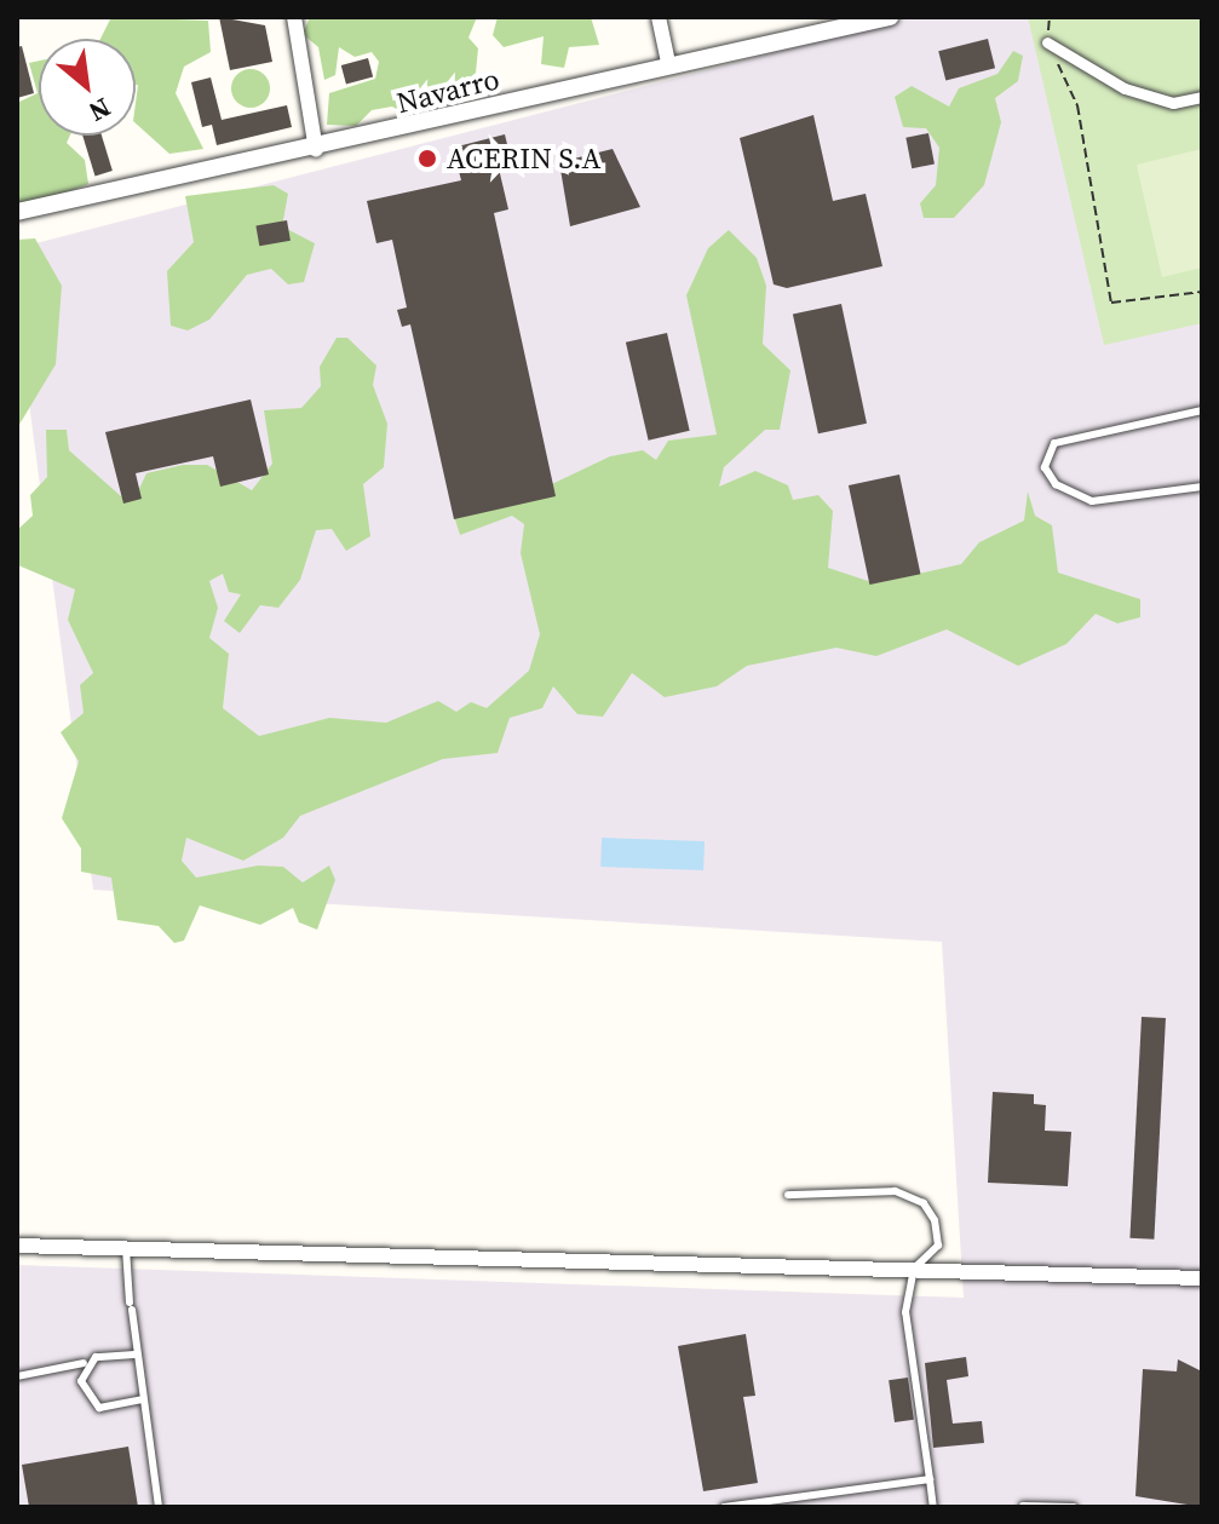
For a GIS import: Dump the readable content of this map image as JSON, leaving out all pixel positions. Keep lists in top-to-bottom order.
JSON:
{
  "streets": {
    "street": ["Navarro"]
  },
  "places": ["ACERIN S.A"],
  "north": "bottom right"
}
